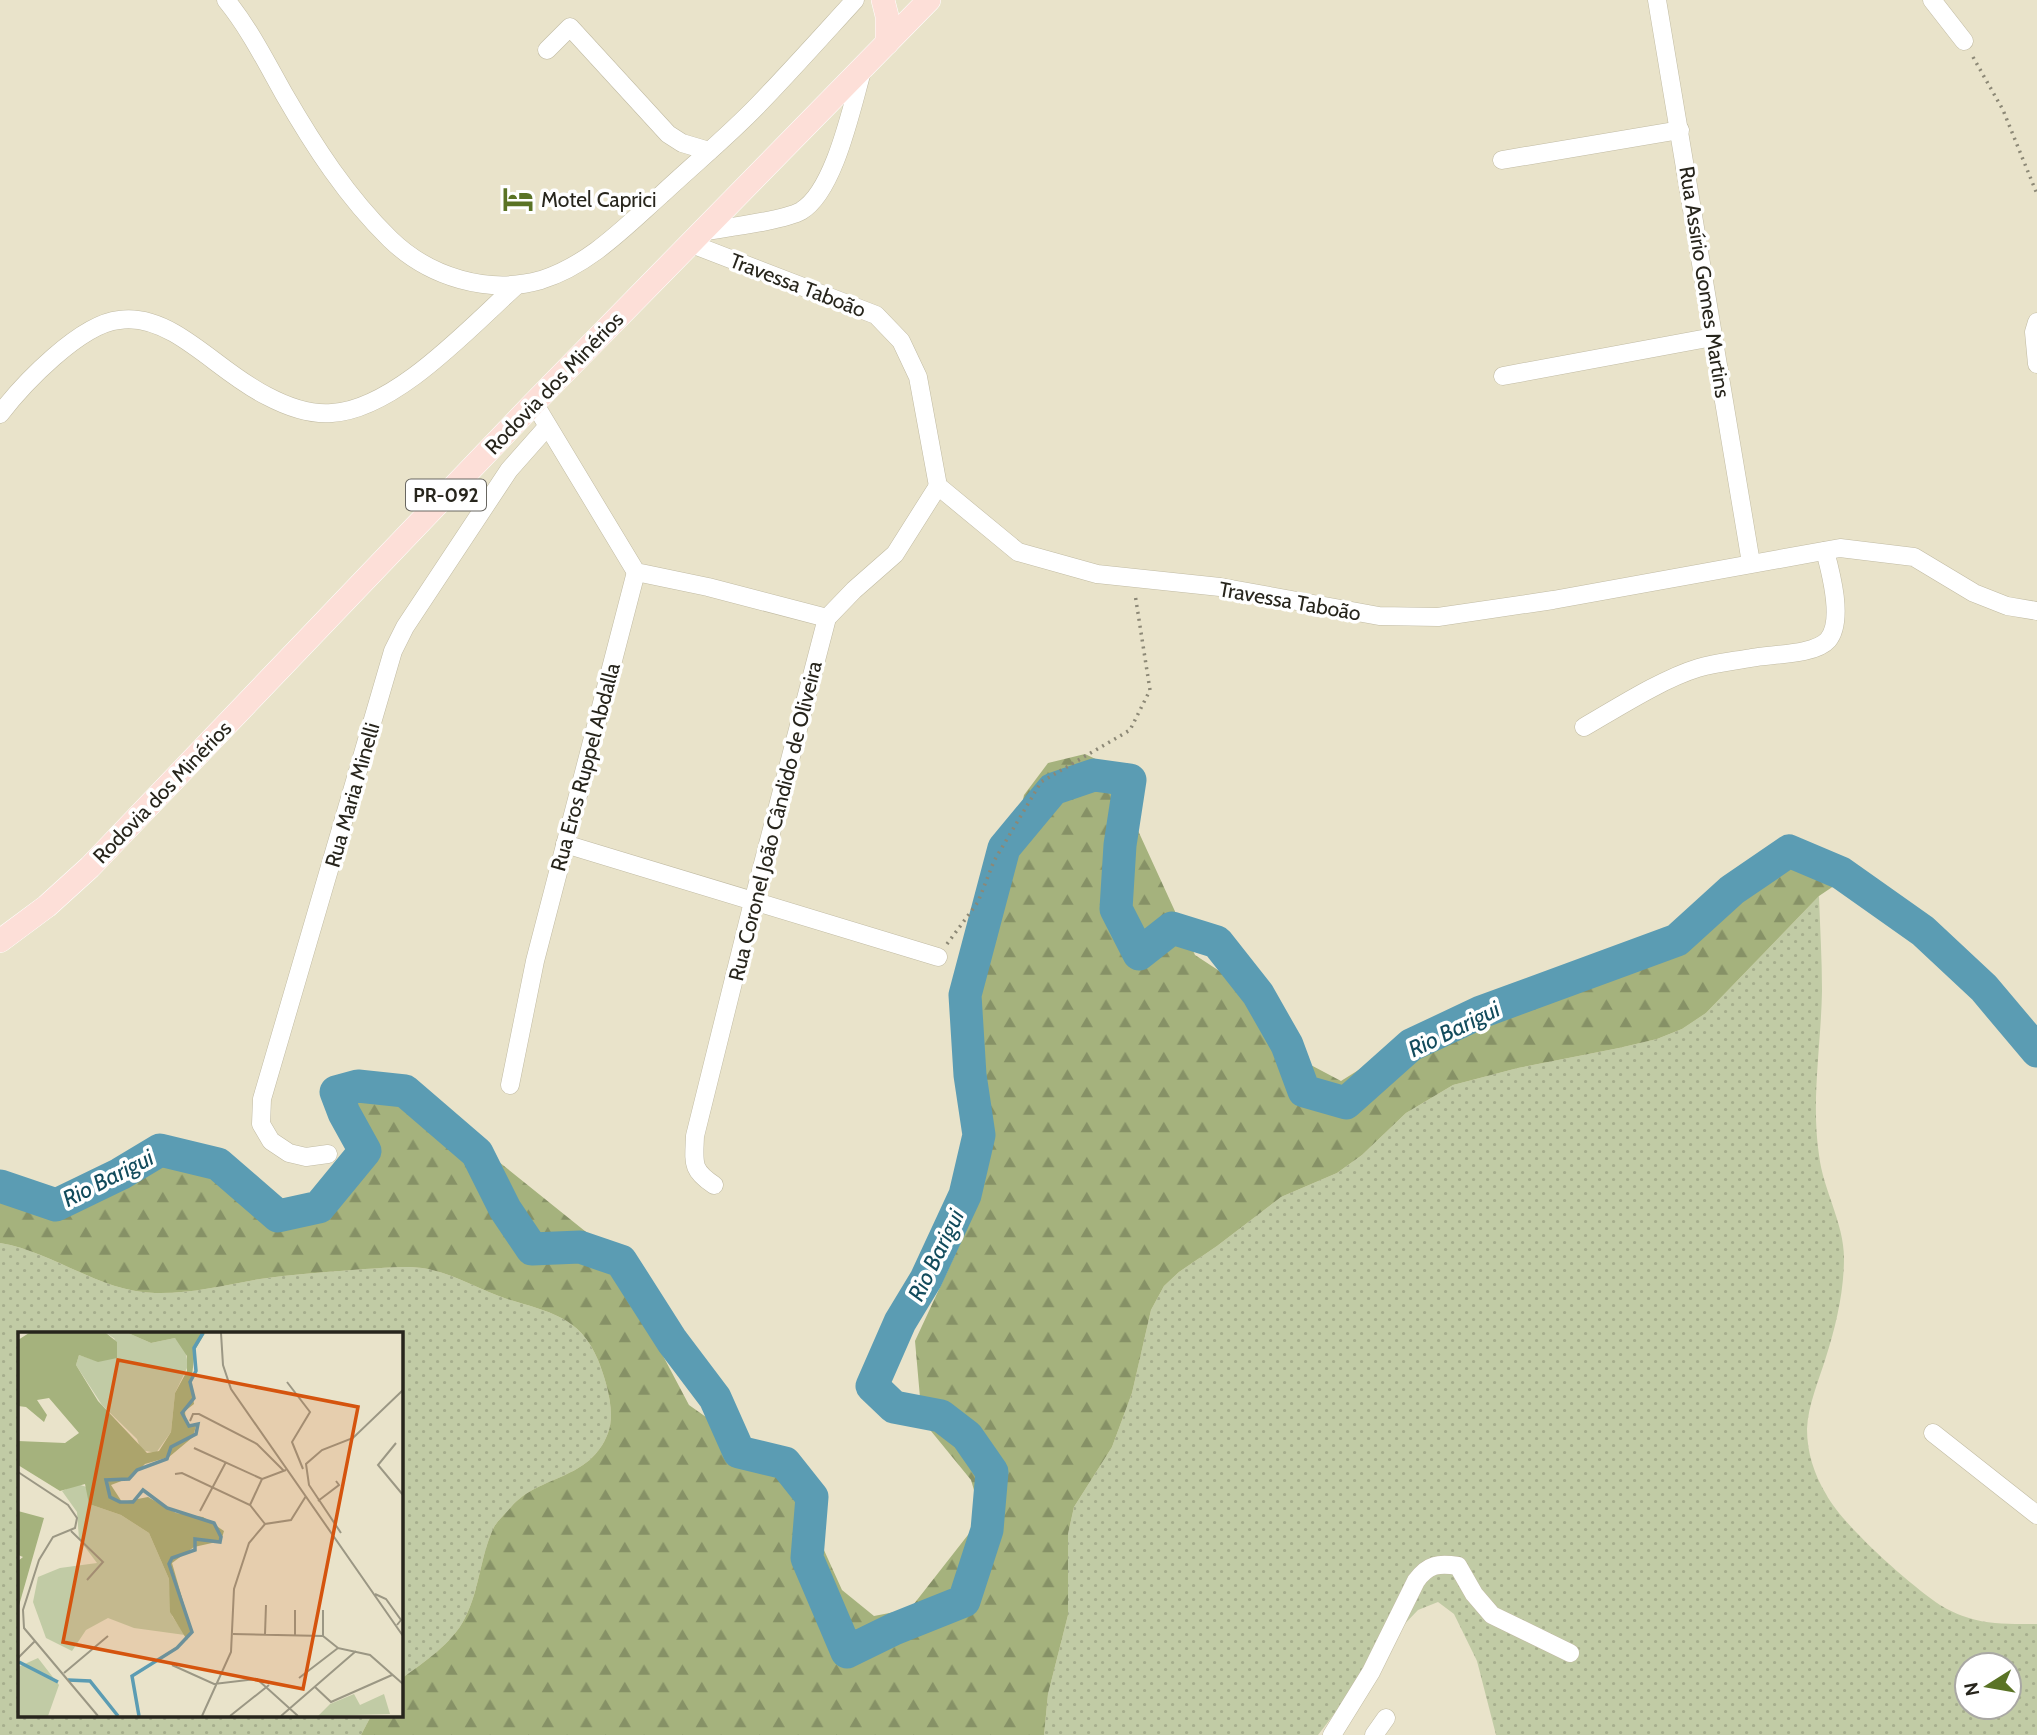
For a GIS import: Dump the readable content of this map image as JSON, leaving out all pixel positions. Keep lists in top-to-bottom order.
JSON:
{
  "streets": {
    "main road": ["Rodovia dos Minérios", "PR-092"],
    "street": [
      "Rua Assírio Gomes Martins",
      "Travessa Taboão",
      "Rua Eros Ruppel Abdalla",
      "Rua Maria Minelli",
      "Rua Coronel João Cândido de Oliveira"
    ]
  },
  "crossings": [
    ["Rua Assírio Gomes Martins", "Travessa Taboão"],
    ["Travessa Taboão", "Rodovia dos Minérios"],
    ["Travessa Taboão", "Rua Coronel João Cândido de Oliveira"]
  ],
  "water": ["Rio Barigui"],
  "places": {
    "hotel": ["Motel Caprici"]
  },
  "north": "left"
}
